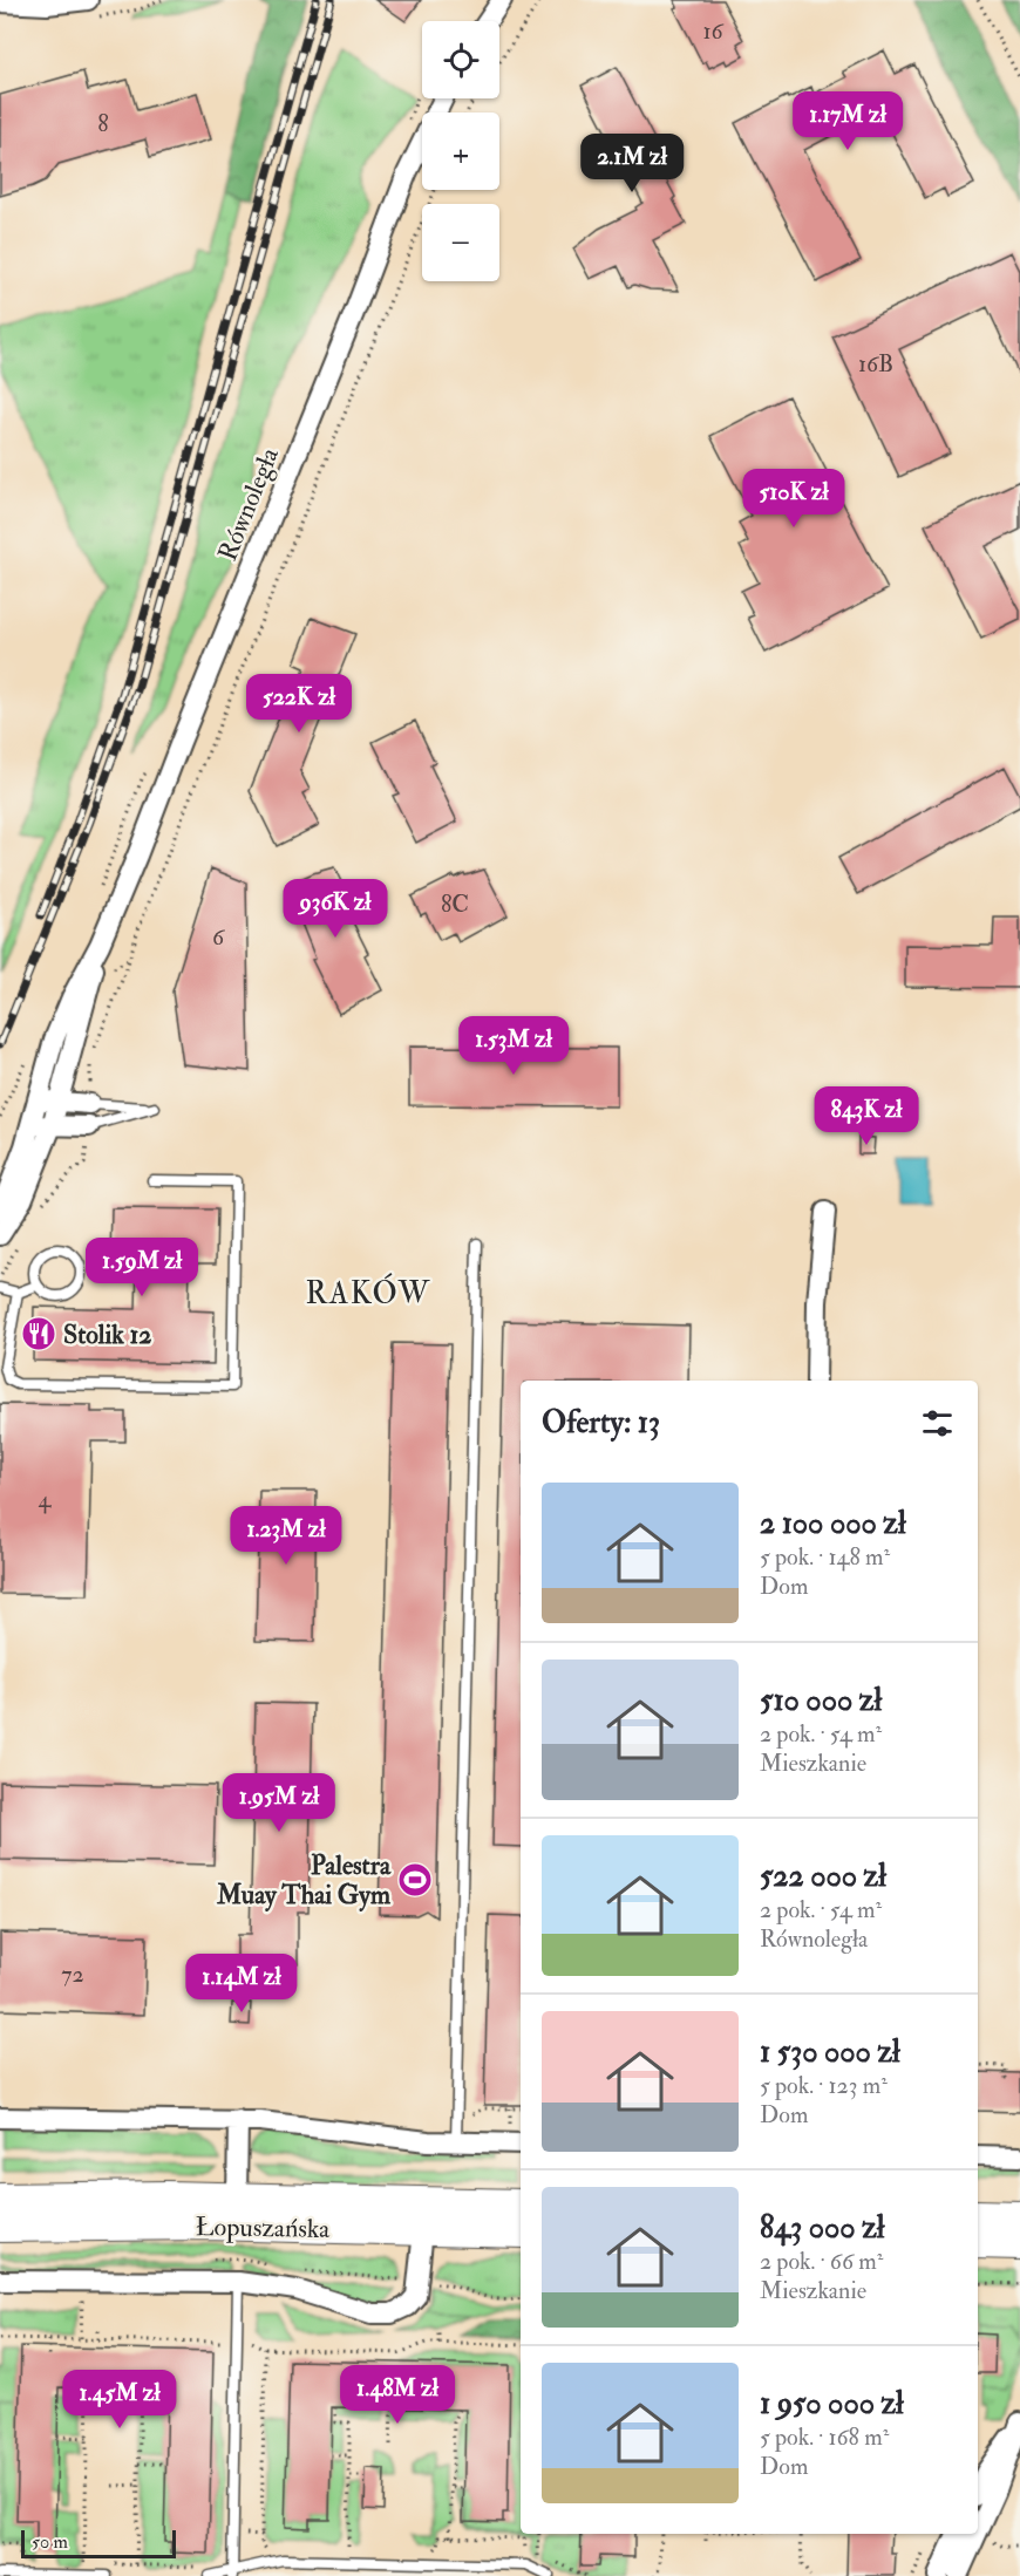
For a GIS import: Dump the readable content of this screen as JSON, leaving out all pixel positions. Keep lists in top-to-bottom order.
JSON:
{
  "streets": {
    "main road": ["Łopuszańska"],
    "street": ["Równoległa"]
  },
  "districts": ["RAKÓW"],
  "places": {
    "restaurant": ["Stolik 12"],
    "sports": ["Palestra Muay Thai Gym"]
  },
  "house_numbers": [
    "16",
    "8",
    "16B",
    "8C",
    "6",
    "4",
    "72"
  ],
  "scale_bar": "50 m",
  "page": {
    "map_buttons": ["+", "−"],
    "price": [
      "1.17M zł",
      "2.1M zł",
      "510K zł",
      "522K zł",
      "936K zł",
      "1.53M zł",
      "843K zł",
      "1.59M zł",
      "1.23M zł",
      "1.95M zł",
      "1.14M zł",
      "1.48M zł",
      "1.45M zł"
    ],
    "heading": "Oferty: 13",
    "list": [
      {
        "name": "2 100 000 zł",
        "note": "5 pok. · 148 m² · Dom"
      },
      {
        "name": "510 000 zł",
        "note": "2 pok. · 54 m² · Mieszkanie"
      },
      {
        "name": "522 000 zł",
        "note": "2 pok. · 54 m² · Równoległa"
      },
      {
        "name": "1 530 000 zł",
        "note": "5 pok. · 123 m² · Dom"
      },
      {
        "name": "843 000 zł",
        "note": "2 pok. · 66 m² · Mieszkanie"
      },
      {
        "name": "1 950 000 zł",
        "note": "5 pok. · 168 m² · Dom"
      }
    ],
    "scale": "50 m"
  }
}
